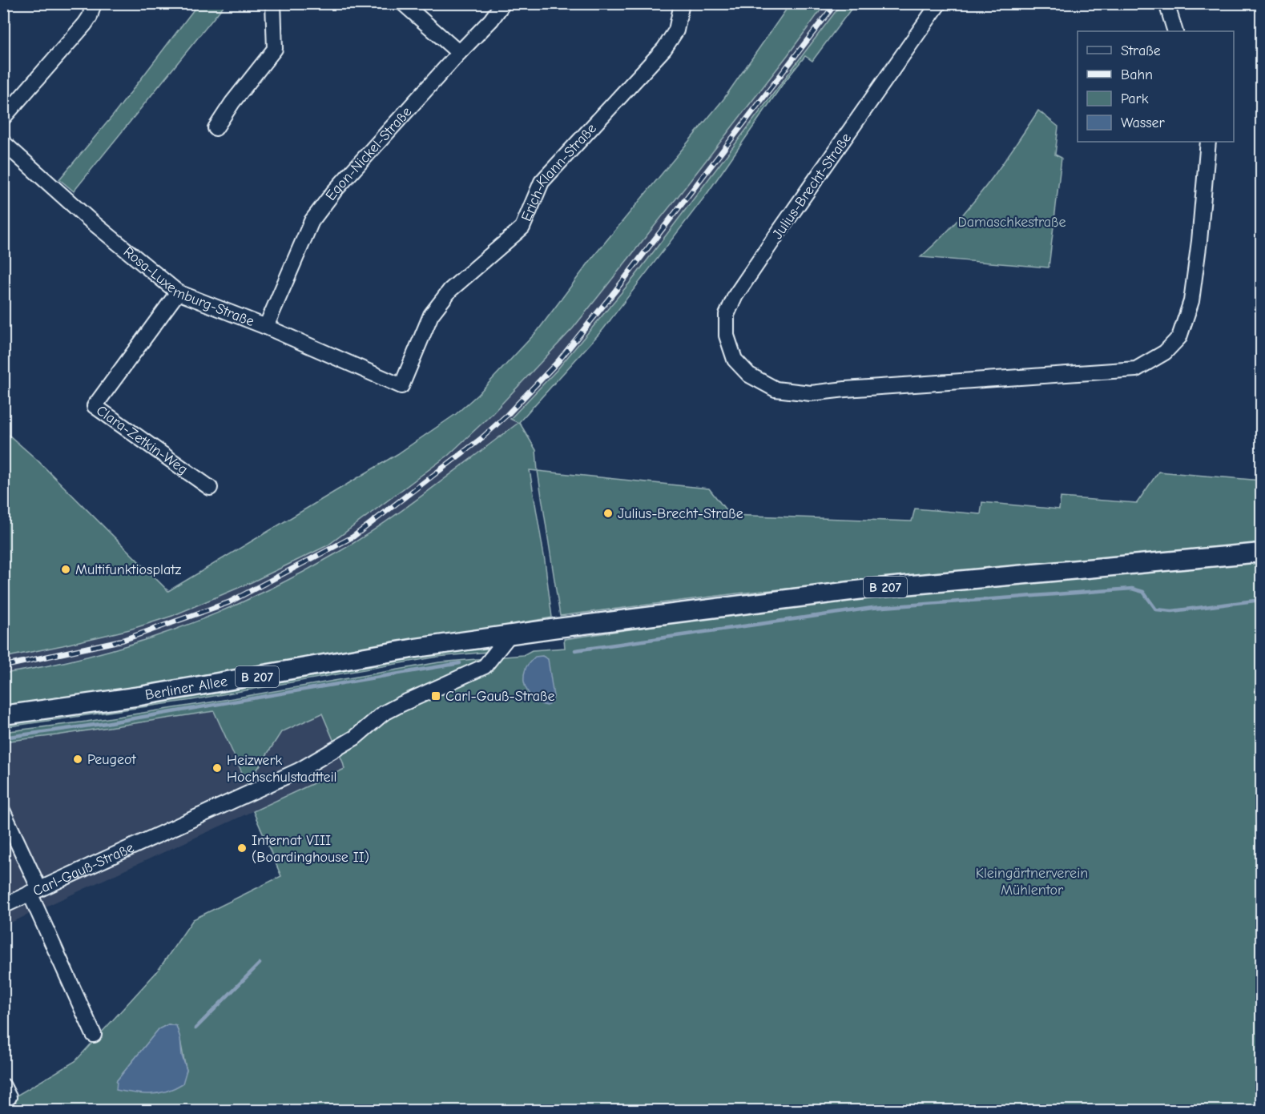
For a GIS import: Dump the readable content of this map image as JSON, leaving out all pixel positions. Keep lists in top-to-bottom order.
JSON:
{
  "streets": {
    "main road": ["B 207", "Berliner Allee"],
    "street": [
      "Egon-Nickel-Straße",
      "Erich-Klann-Straße",
      "Julius-Brecht-Straße",
      "Rosa-Luxemburg-Straße",
      "Clara-Zetkin-Weg",
      "Carl-Gauß-Straße"
    ]
  },
  "crossings": [
    ["Egon-Nickel-Straße", "Rosa-Luxemburg-Straße"],
    ["Erich-Klann-Straße", "Rosa-Luxemburg-Straße"],
    ["Rosa-Luxemburg-Straße", "Clara-Zetkin-Weg"],
    ["B 207", "Berliner Allee"],
    ["B 207", "Carl-Gauß-Straße"],
    ["Berliner Allee", "Carl-Gauß-Straße"]
  ],
  "parks": ["Damaschkestraße", "Kleingärtnerverein Mühlentor"],
  "places": {
    "other": [
      "Julius-Brecht-Straße",
      "Multifunktiosplatz",
      "Peugeot",
      "Heizwerk Hochschulstadtteil",
      "Internat VIII (Boardinghouse II)"
    ],
    "transit": ["Carl-Gauß-Straße"]
  },
  "legend": [
    "Straße",
    "Bahn",
    "Park",
    "Wasser"
  ]
}
